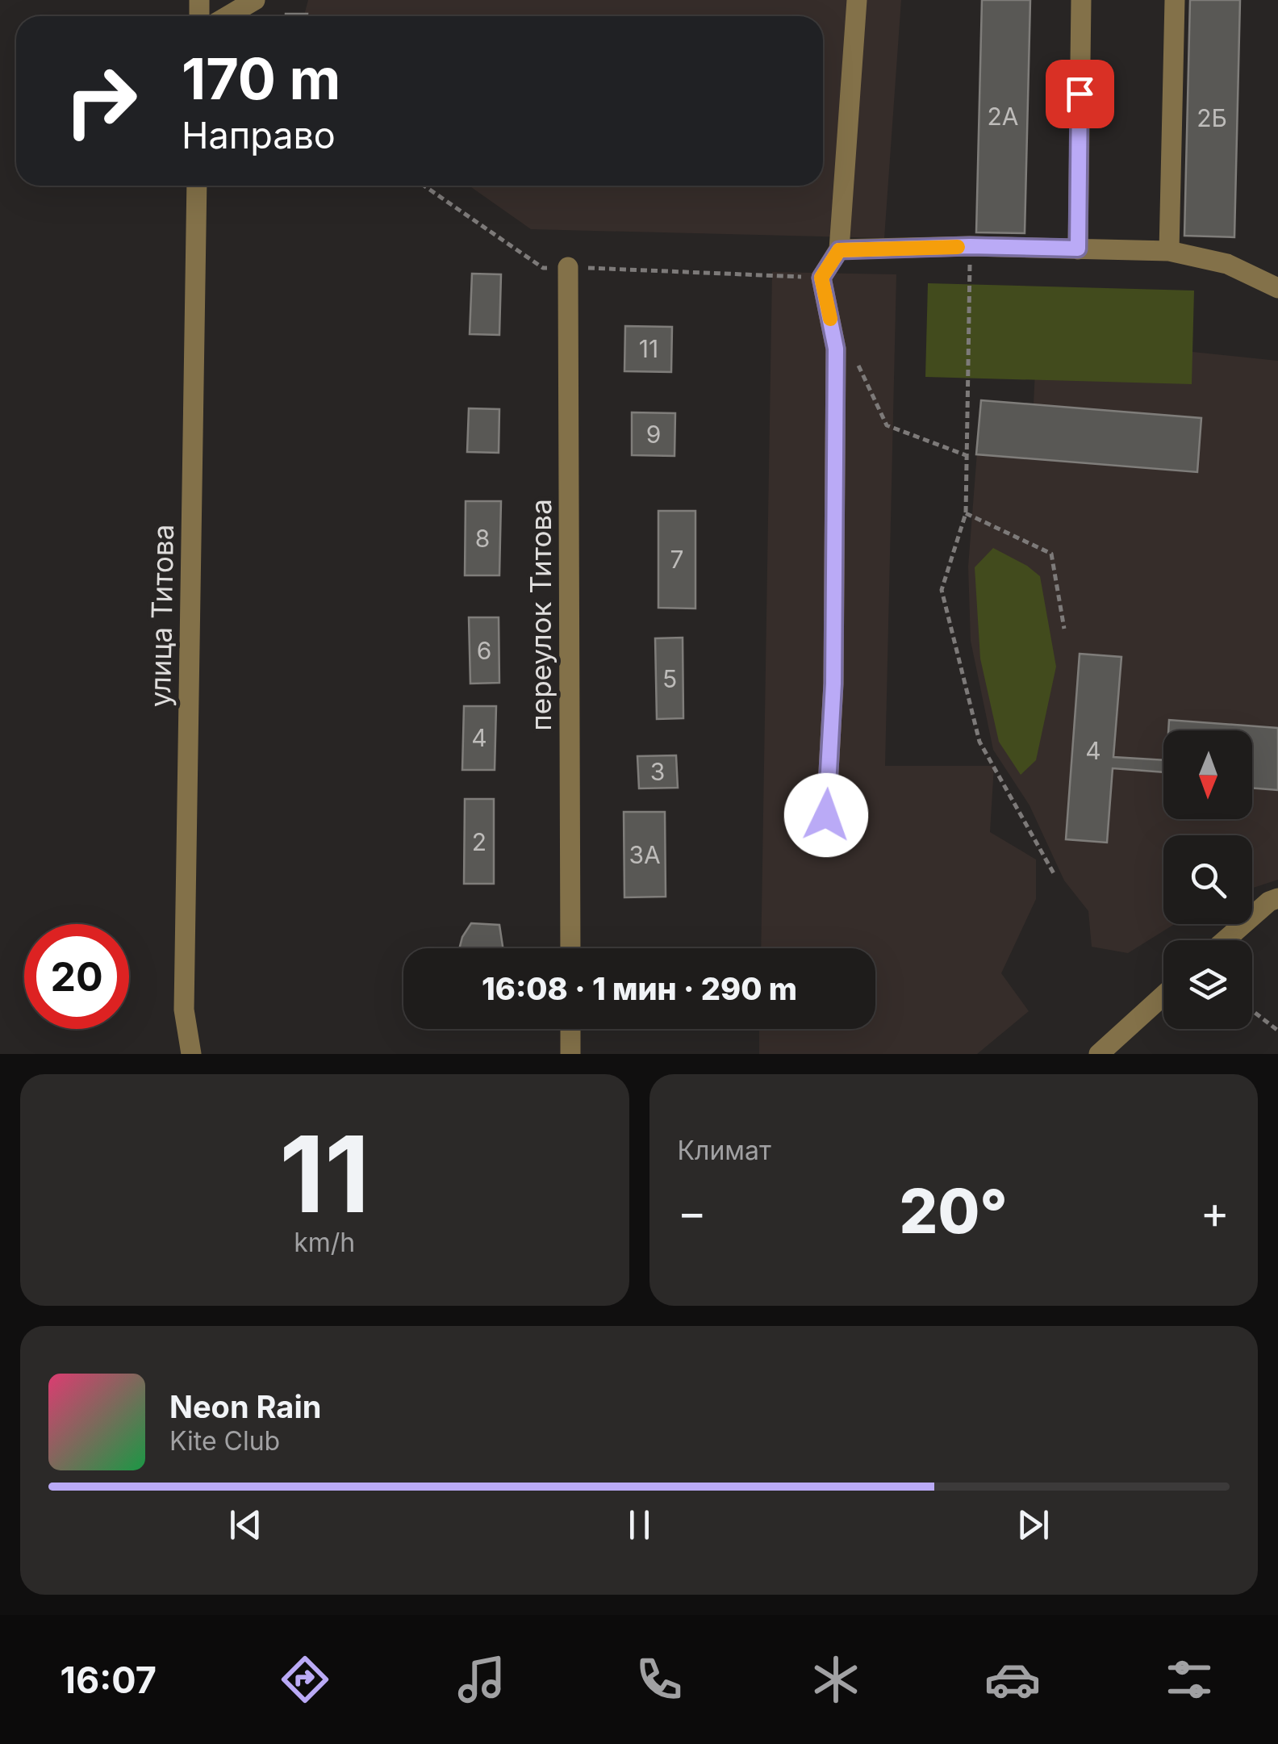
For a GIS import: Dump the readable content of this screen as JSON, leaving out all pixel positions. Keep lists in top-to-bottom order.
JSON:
{
  "streets": {
    "street": ["переулок Титова", "улица Титова"]
  },
  "house_numbers": [
    "2А",
    "2Б",
    "11",
    "9",
    "8",
    "7",
    "6",
    "5",
    "4",
    "4",
    "3",
    "2",
    "3А"
  ],
  "north": "bottom",
  "page": {
    "turn": ["170 m", "Направо"],
    "limit": "20",
    "trip": "16:08 · 1 мин · 290 m",
    "tile": [
      ["11", "km/h"],
      "Климат"
    ],
    "heat": ["−", "20°", "+"],
    "song": ["Neon Rain", "Kite Club"],
    "tabs": "16:07"
  }
}
